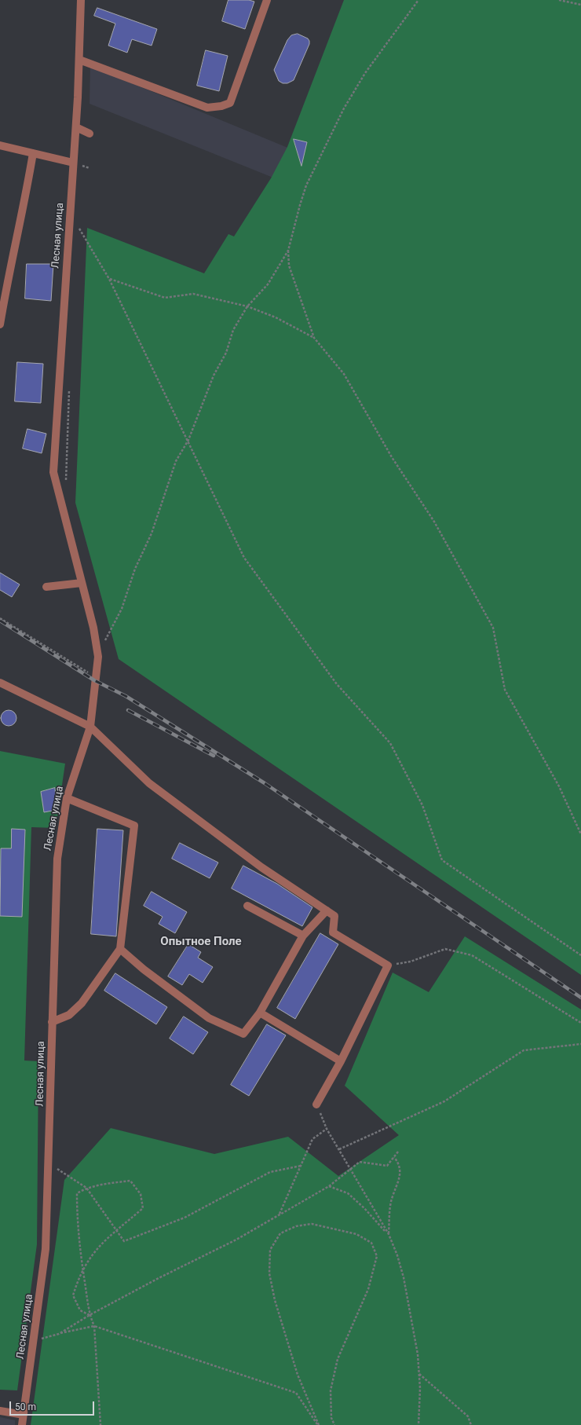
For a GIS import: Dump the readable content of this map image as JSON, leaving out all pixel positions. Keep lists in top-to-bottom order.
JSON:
{
  "streets": {
    "street": ["Лесная улица"]
  },
  "districts": ["Опытное Поле"],
  "scale_bar": "50 m"
}
